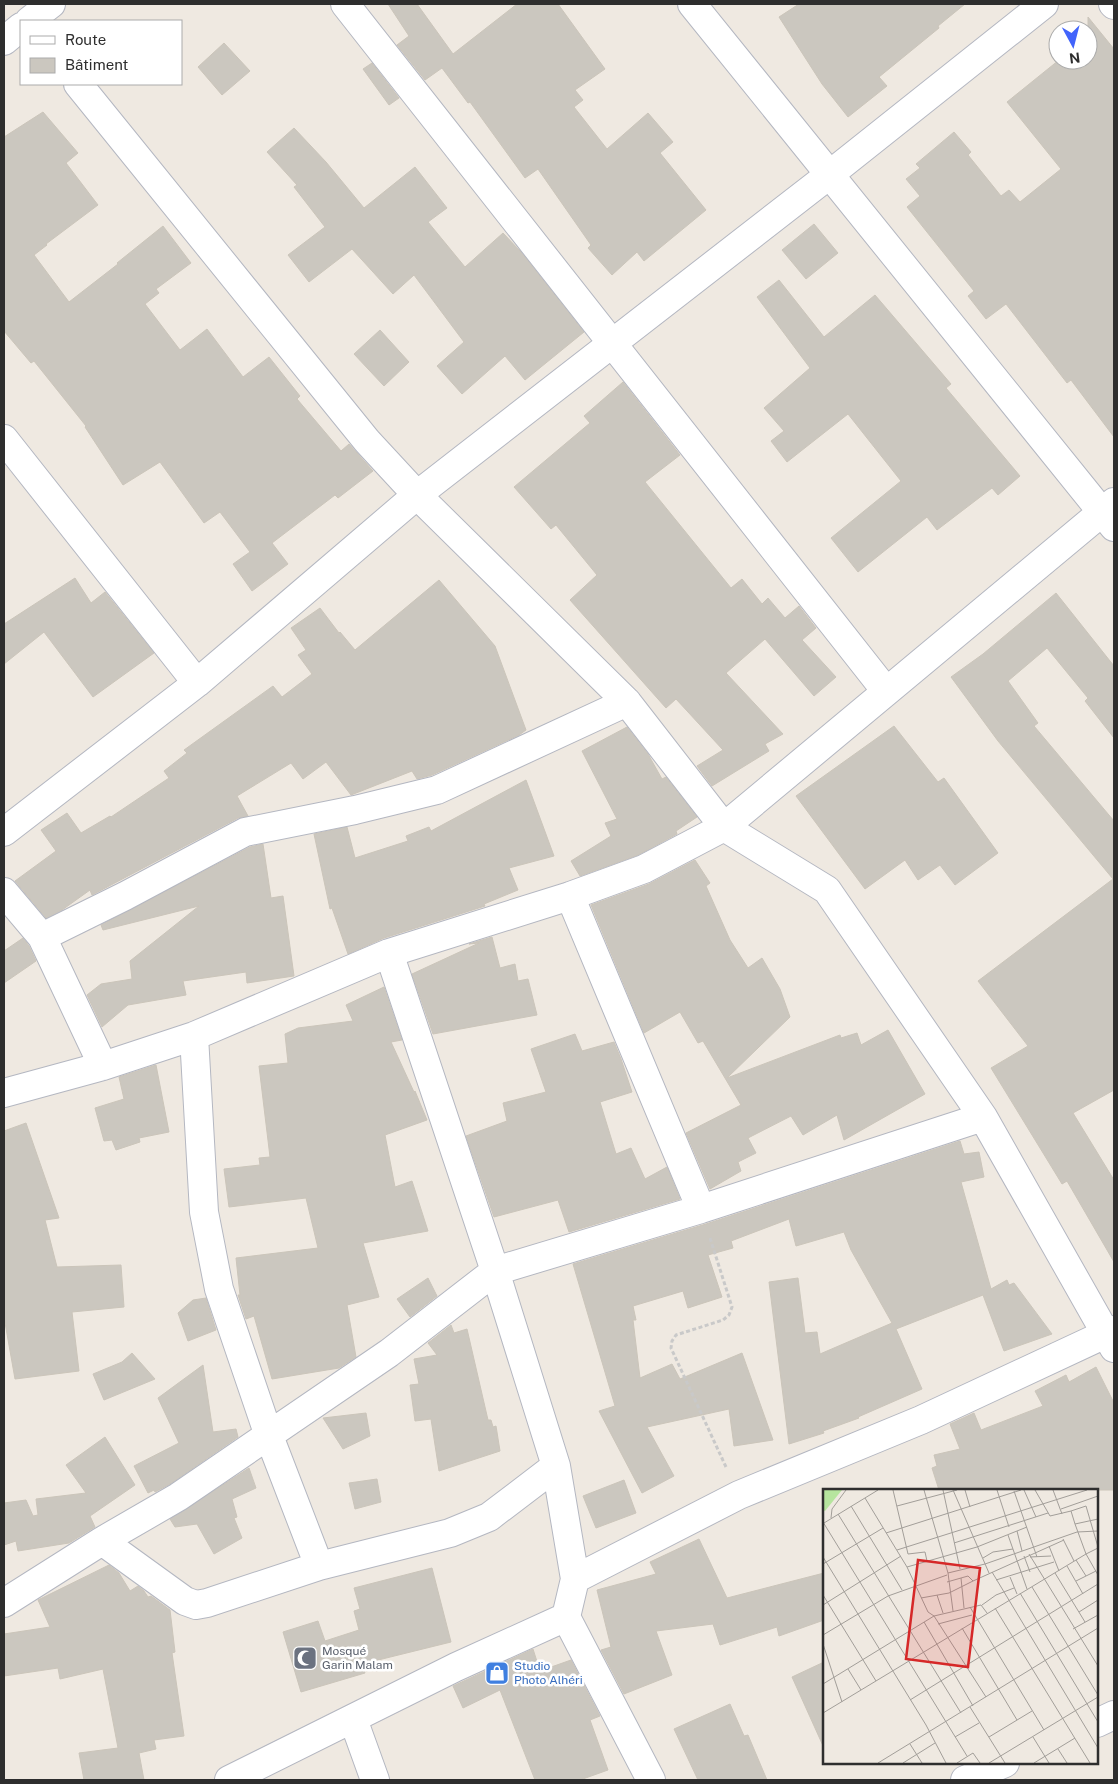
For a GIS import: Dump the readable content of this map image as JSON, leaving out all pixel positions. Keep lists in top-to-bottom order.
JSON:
{
  "places": {
    "mosque": ["Mosqué Garin Malam"],
    "shop": ["Studio Photo Alhéri"]
  },
  "legend": ["Route", "Bâtiment"],
  "north": "bottom"
}
